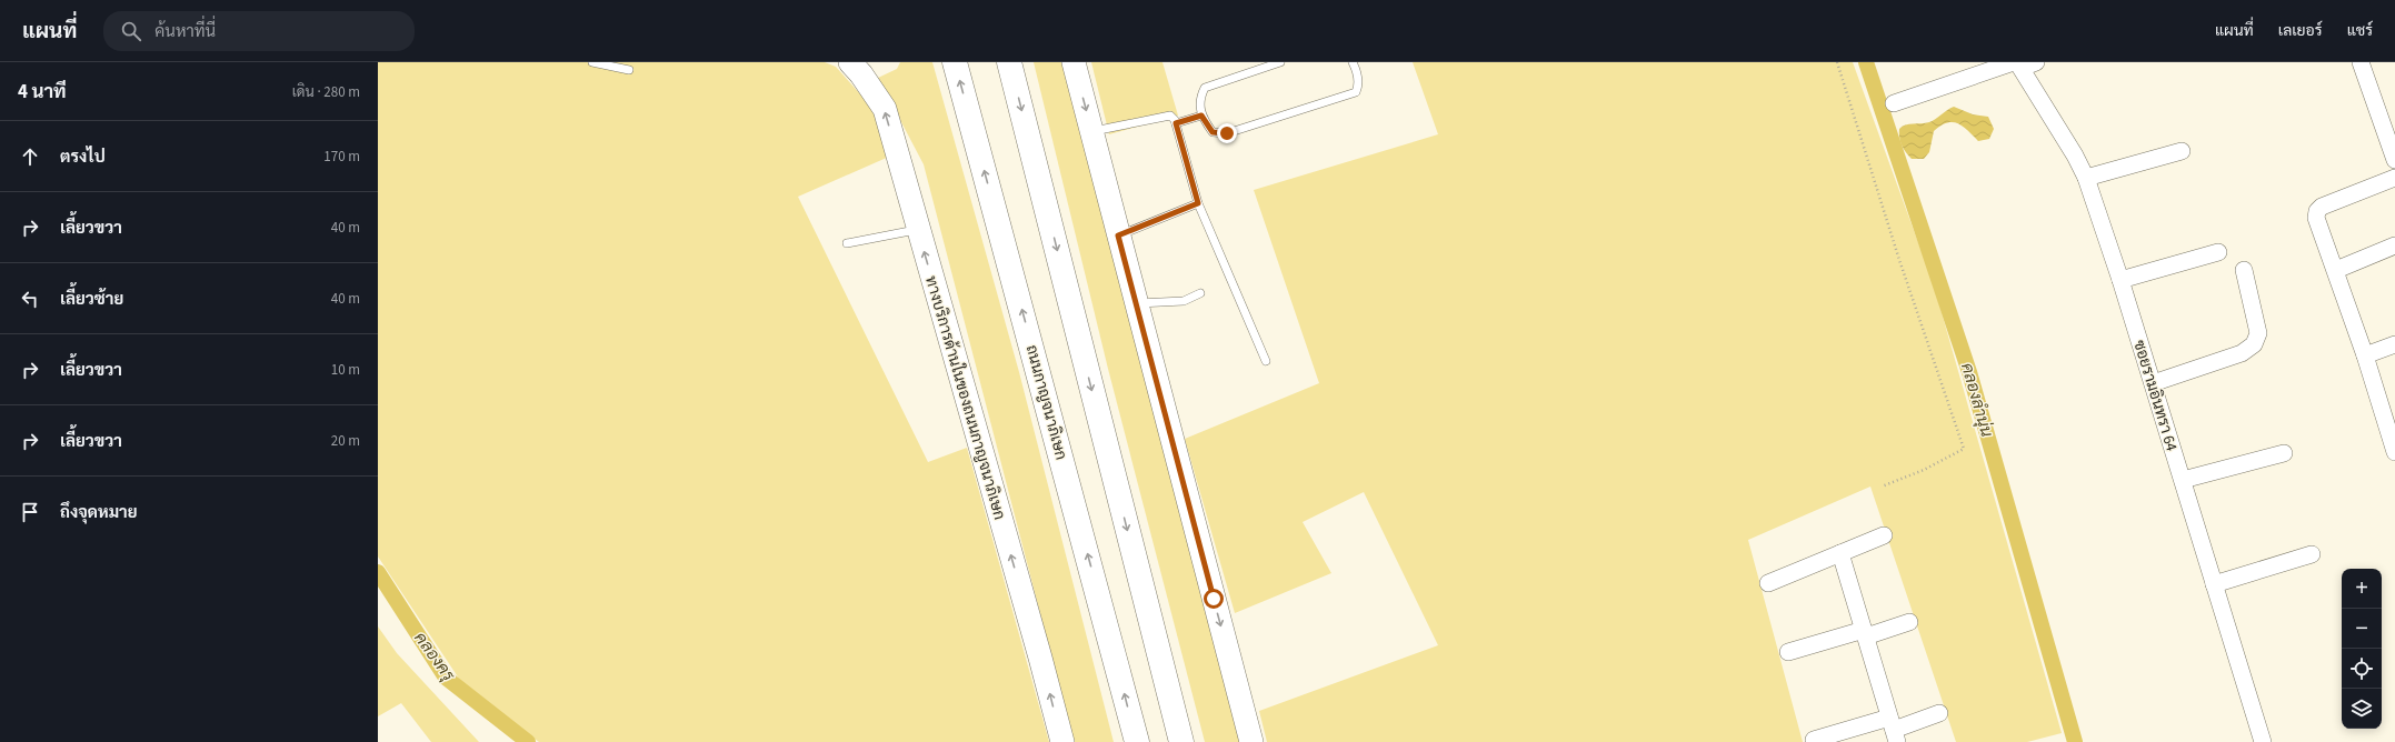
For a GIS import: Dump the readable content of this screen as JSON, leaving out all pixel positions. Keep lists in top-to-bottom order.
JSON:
{
  "streets": {
    "highway": ["ถนนกาญจนาภิเษก"],
    "main road": ["ทางบริการด้านในของถนนกาญจนาภิเษก"],
    "street": ["ซอยรามอินทรา 64"]
  },
  "water": ["คลองลำนุ่น", "คลองครุ"],
  "page": {
    "header": "แผนที่",
    "search": "ค้นหาที่นี่",
    "nav": ["แผนที่", "เลเยอร์", "แชร์"],
    "heading": ["4 นาที", "เดิน · 280 m"],
    "list": [
      ["ตรงไป", "170 m"],
      ["เลี้ยวขวา", "40 m"],
      ["เลี้ยวซ้าย", "40 m"],
      ["เลี้ยวขวา", "10 m"],
      ["เลี้ยวขวา", "20 m"],
      "ถึงจุดหมาย"
    ],
    "map_buttons": ["+", "−"]
  }
}
